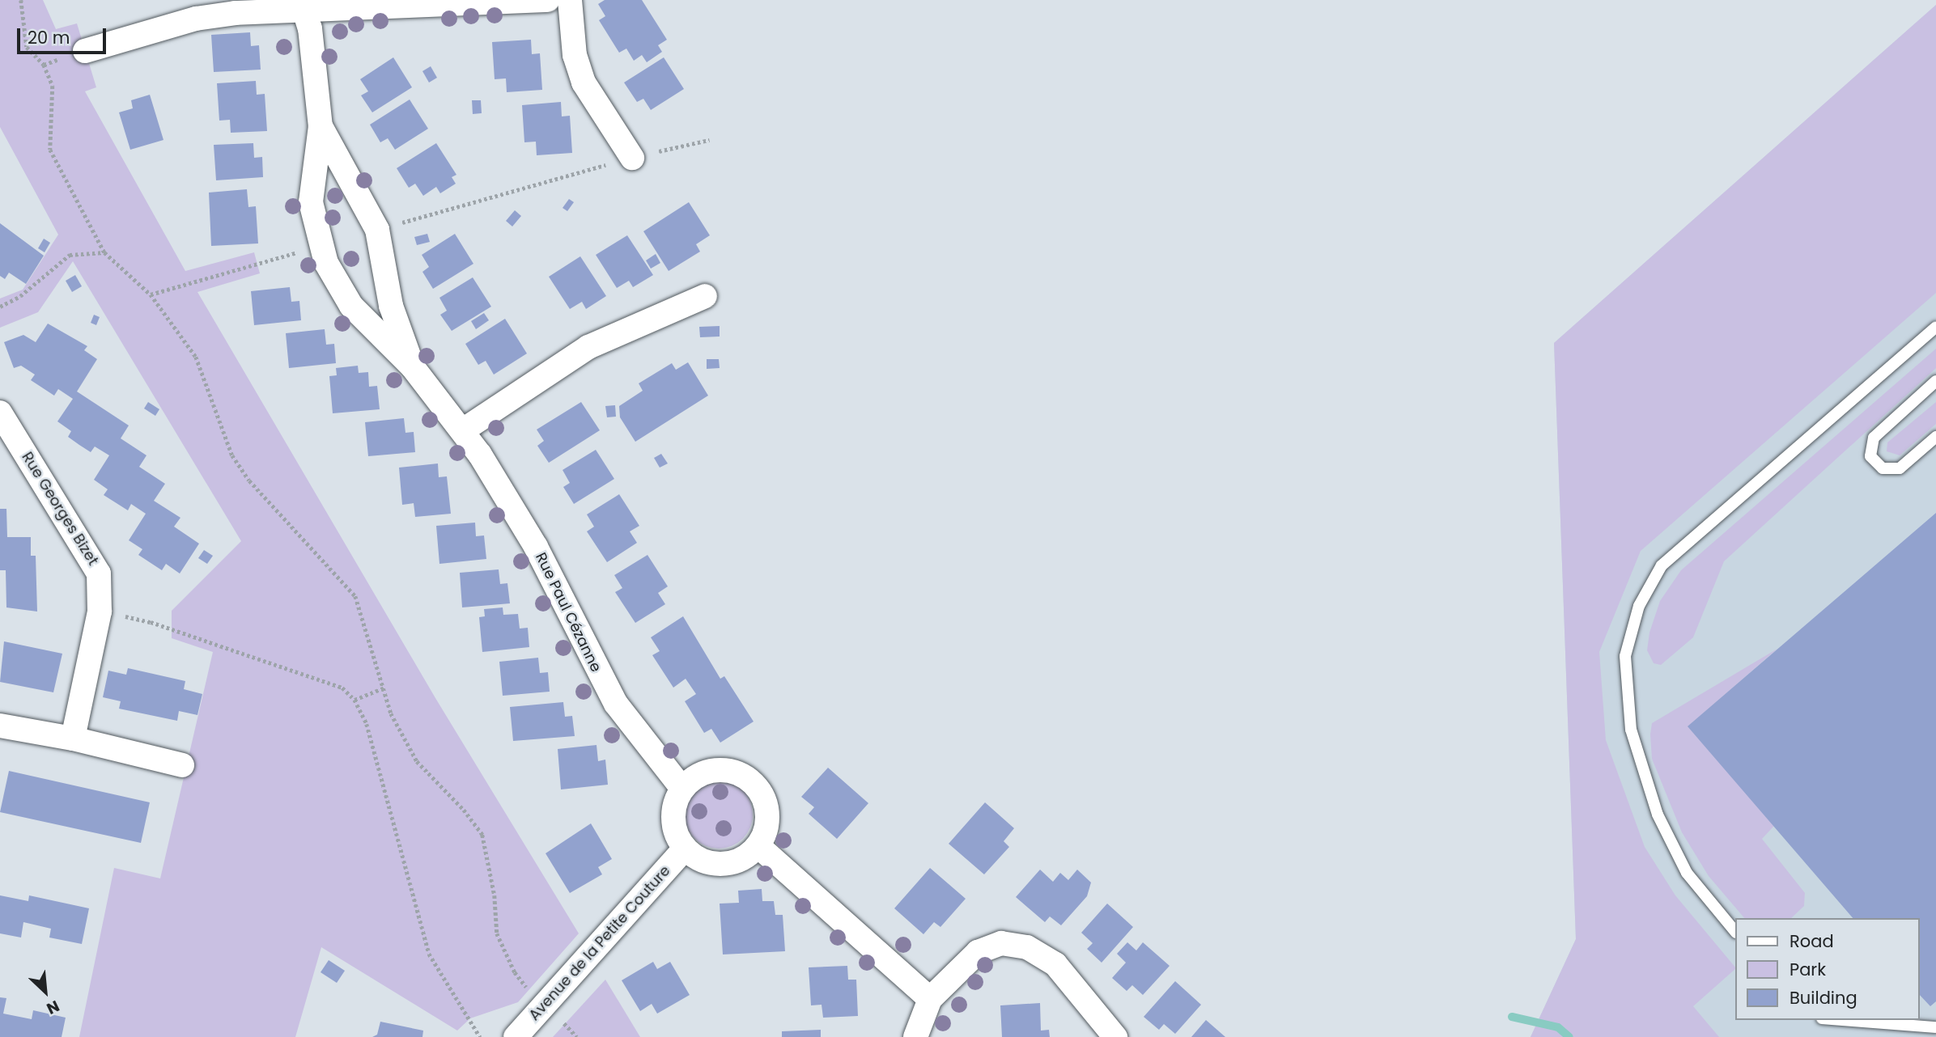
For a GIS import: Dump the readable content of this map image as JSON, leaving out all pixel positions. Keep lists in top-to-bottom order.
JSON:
{
  "streets": {
    "street": ["Rue Georges Bizet", "Rue Paul Cézanne", "Avenue de la Petite Couture"]
  },
  "crossings": [
    ["Rue Paul Cézanne", "Avenue de la Petite Couture"]
  ],
  "legend": ["Road", "Park", "Building"],
  "scale_bar": "20 m",
  "north": "bottom right"
}
